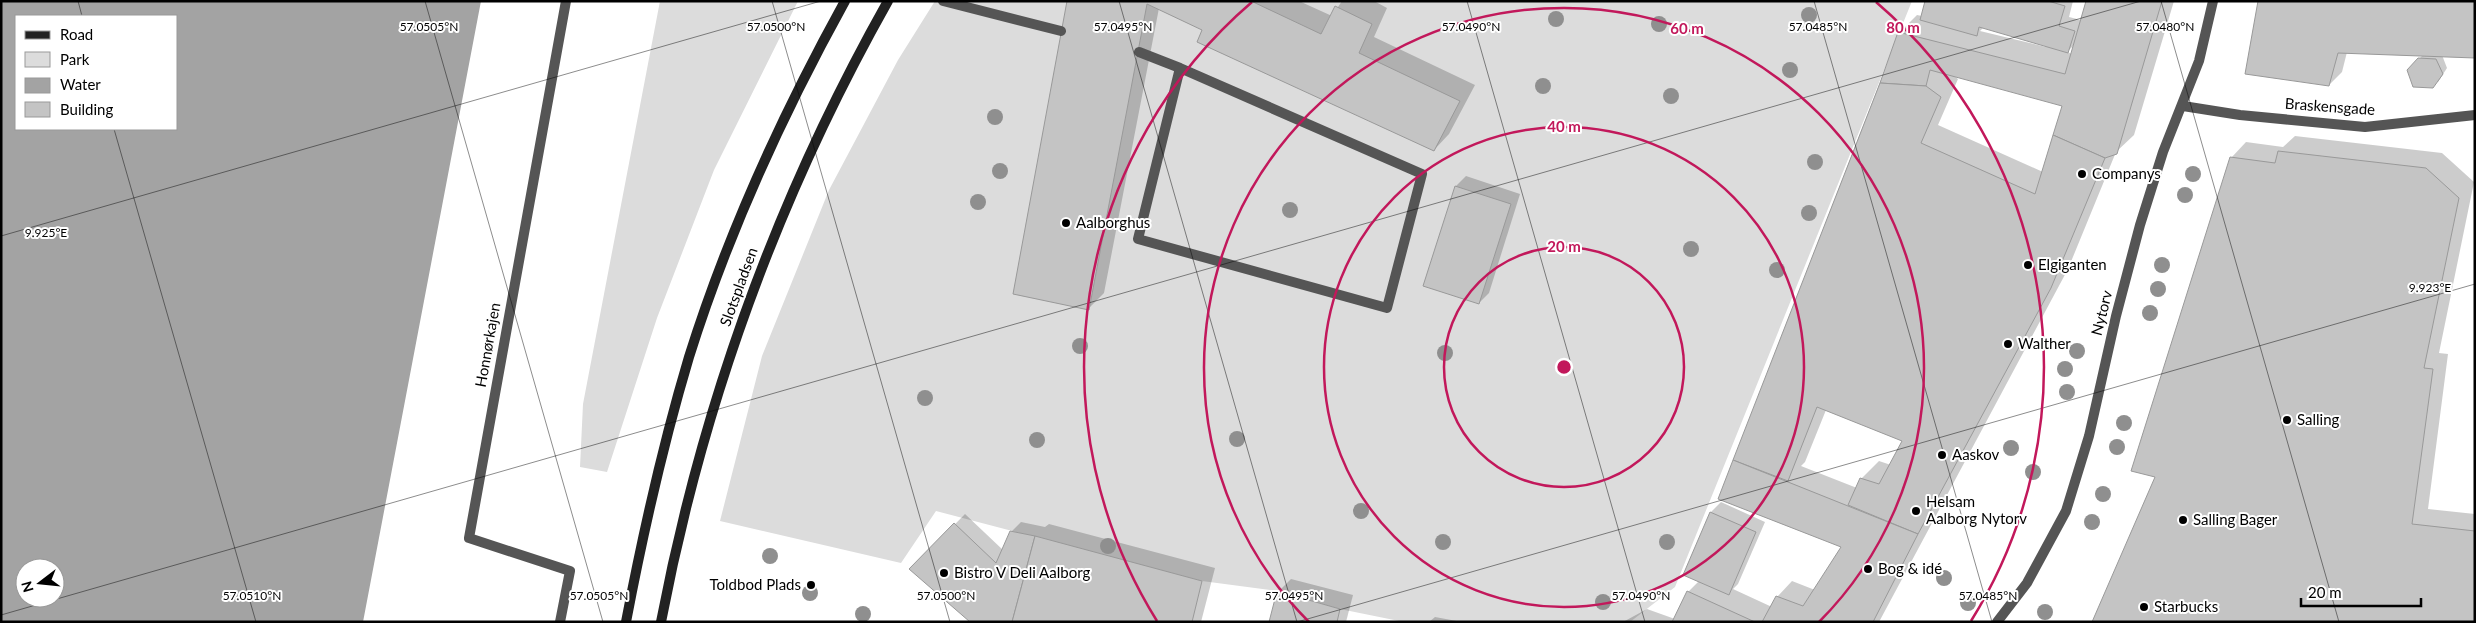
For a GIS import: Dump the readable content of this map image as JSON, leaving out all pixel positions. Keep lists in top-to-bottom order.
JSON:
{
  "streets": {
    "main road": ["Slotspladsen"],
    "street": ["Braskensgade", "Nytorv", "Honnørkajen"]
  },
  "crossings": [
    ["Braskensgade", "Nytorv"]
  ],
  "places": [
    "Companys",
    "Aalborghus",
    "Elgiganten",
    "Walther",
    "Salling",
    "Aaskov",
    "Helsam Aalborg Nytorv",
    "Salling Bager",
    "Bog & idé",
    "Bistro V Deli Aalborg",
    "Toldbod Plads",
    "Starbucks"
  ],
  "legend": [
    "Road",
    "Park",
    "Water",
    "Building"
  ],
  "scale_bar": "20 m",
  "north": "left",
  "coordinates": [
    "57.0505°N",
    "57.0500°N",
    "57.0495°N",
    "57.0490°N",
    "57.0485°N",
    "57.0480°N",
    "9.925°E",
    "9.923°E",
    "57.0510°N"
  ],
  "rings": [
    "80 m",
    "60 m",
    "40 m",
    "20 m"
  ]
}
